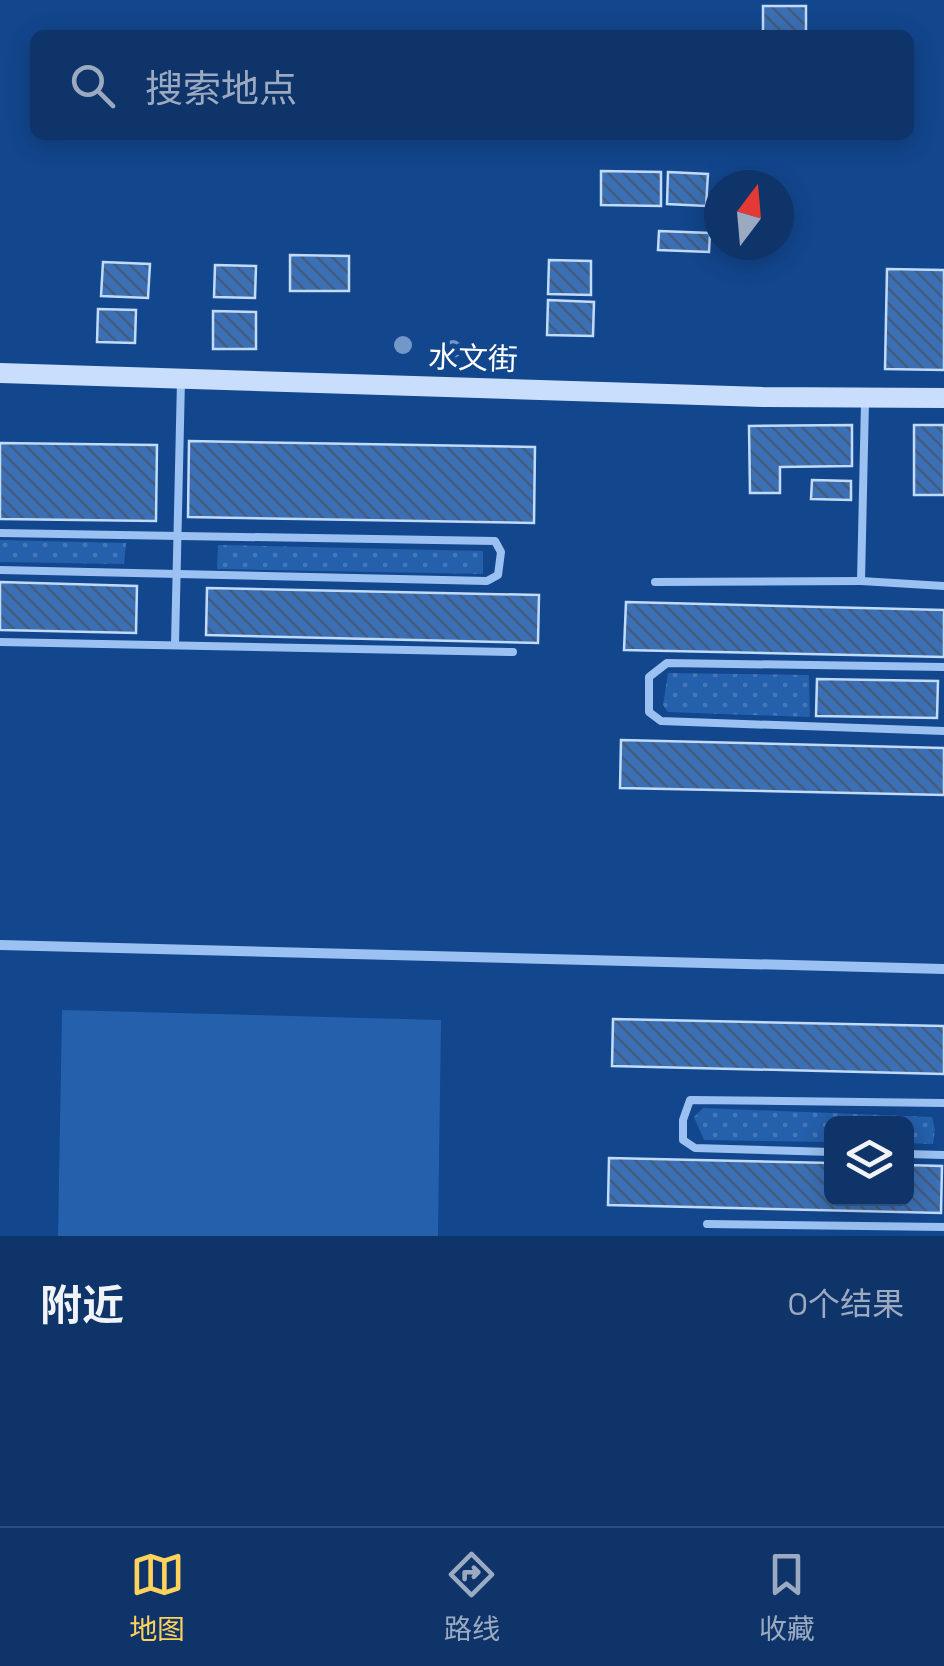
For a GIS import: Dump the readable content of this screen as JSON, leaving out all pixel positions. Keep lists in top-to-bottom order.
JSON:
{
  "streets": {
    "street": ["水文街"]
  },
  "north": "top",
  "page": {
    "search": "搜索地点",
    "heading": ["附近", "0个结果"],
    "nav": ["地图", "路线", "收藏"]
  }
}
